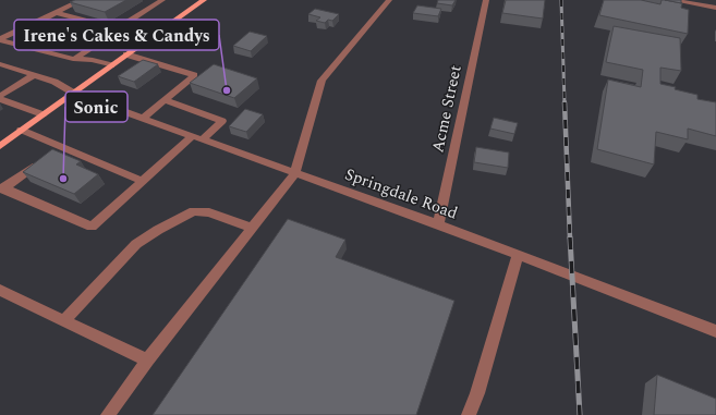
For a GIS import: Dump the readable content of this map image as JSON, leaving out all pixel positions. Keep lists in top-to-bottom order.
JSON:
{
  "streets": {
    "street": ["Acme Street", "Springdale Road"]
  },
  "crossings": [
    ["Acme Street", "Springdale Road"]
  ],
  "places": ["Irene's Cakes & Candys", "Sonic"]
}
